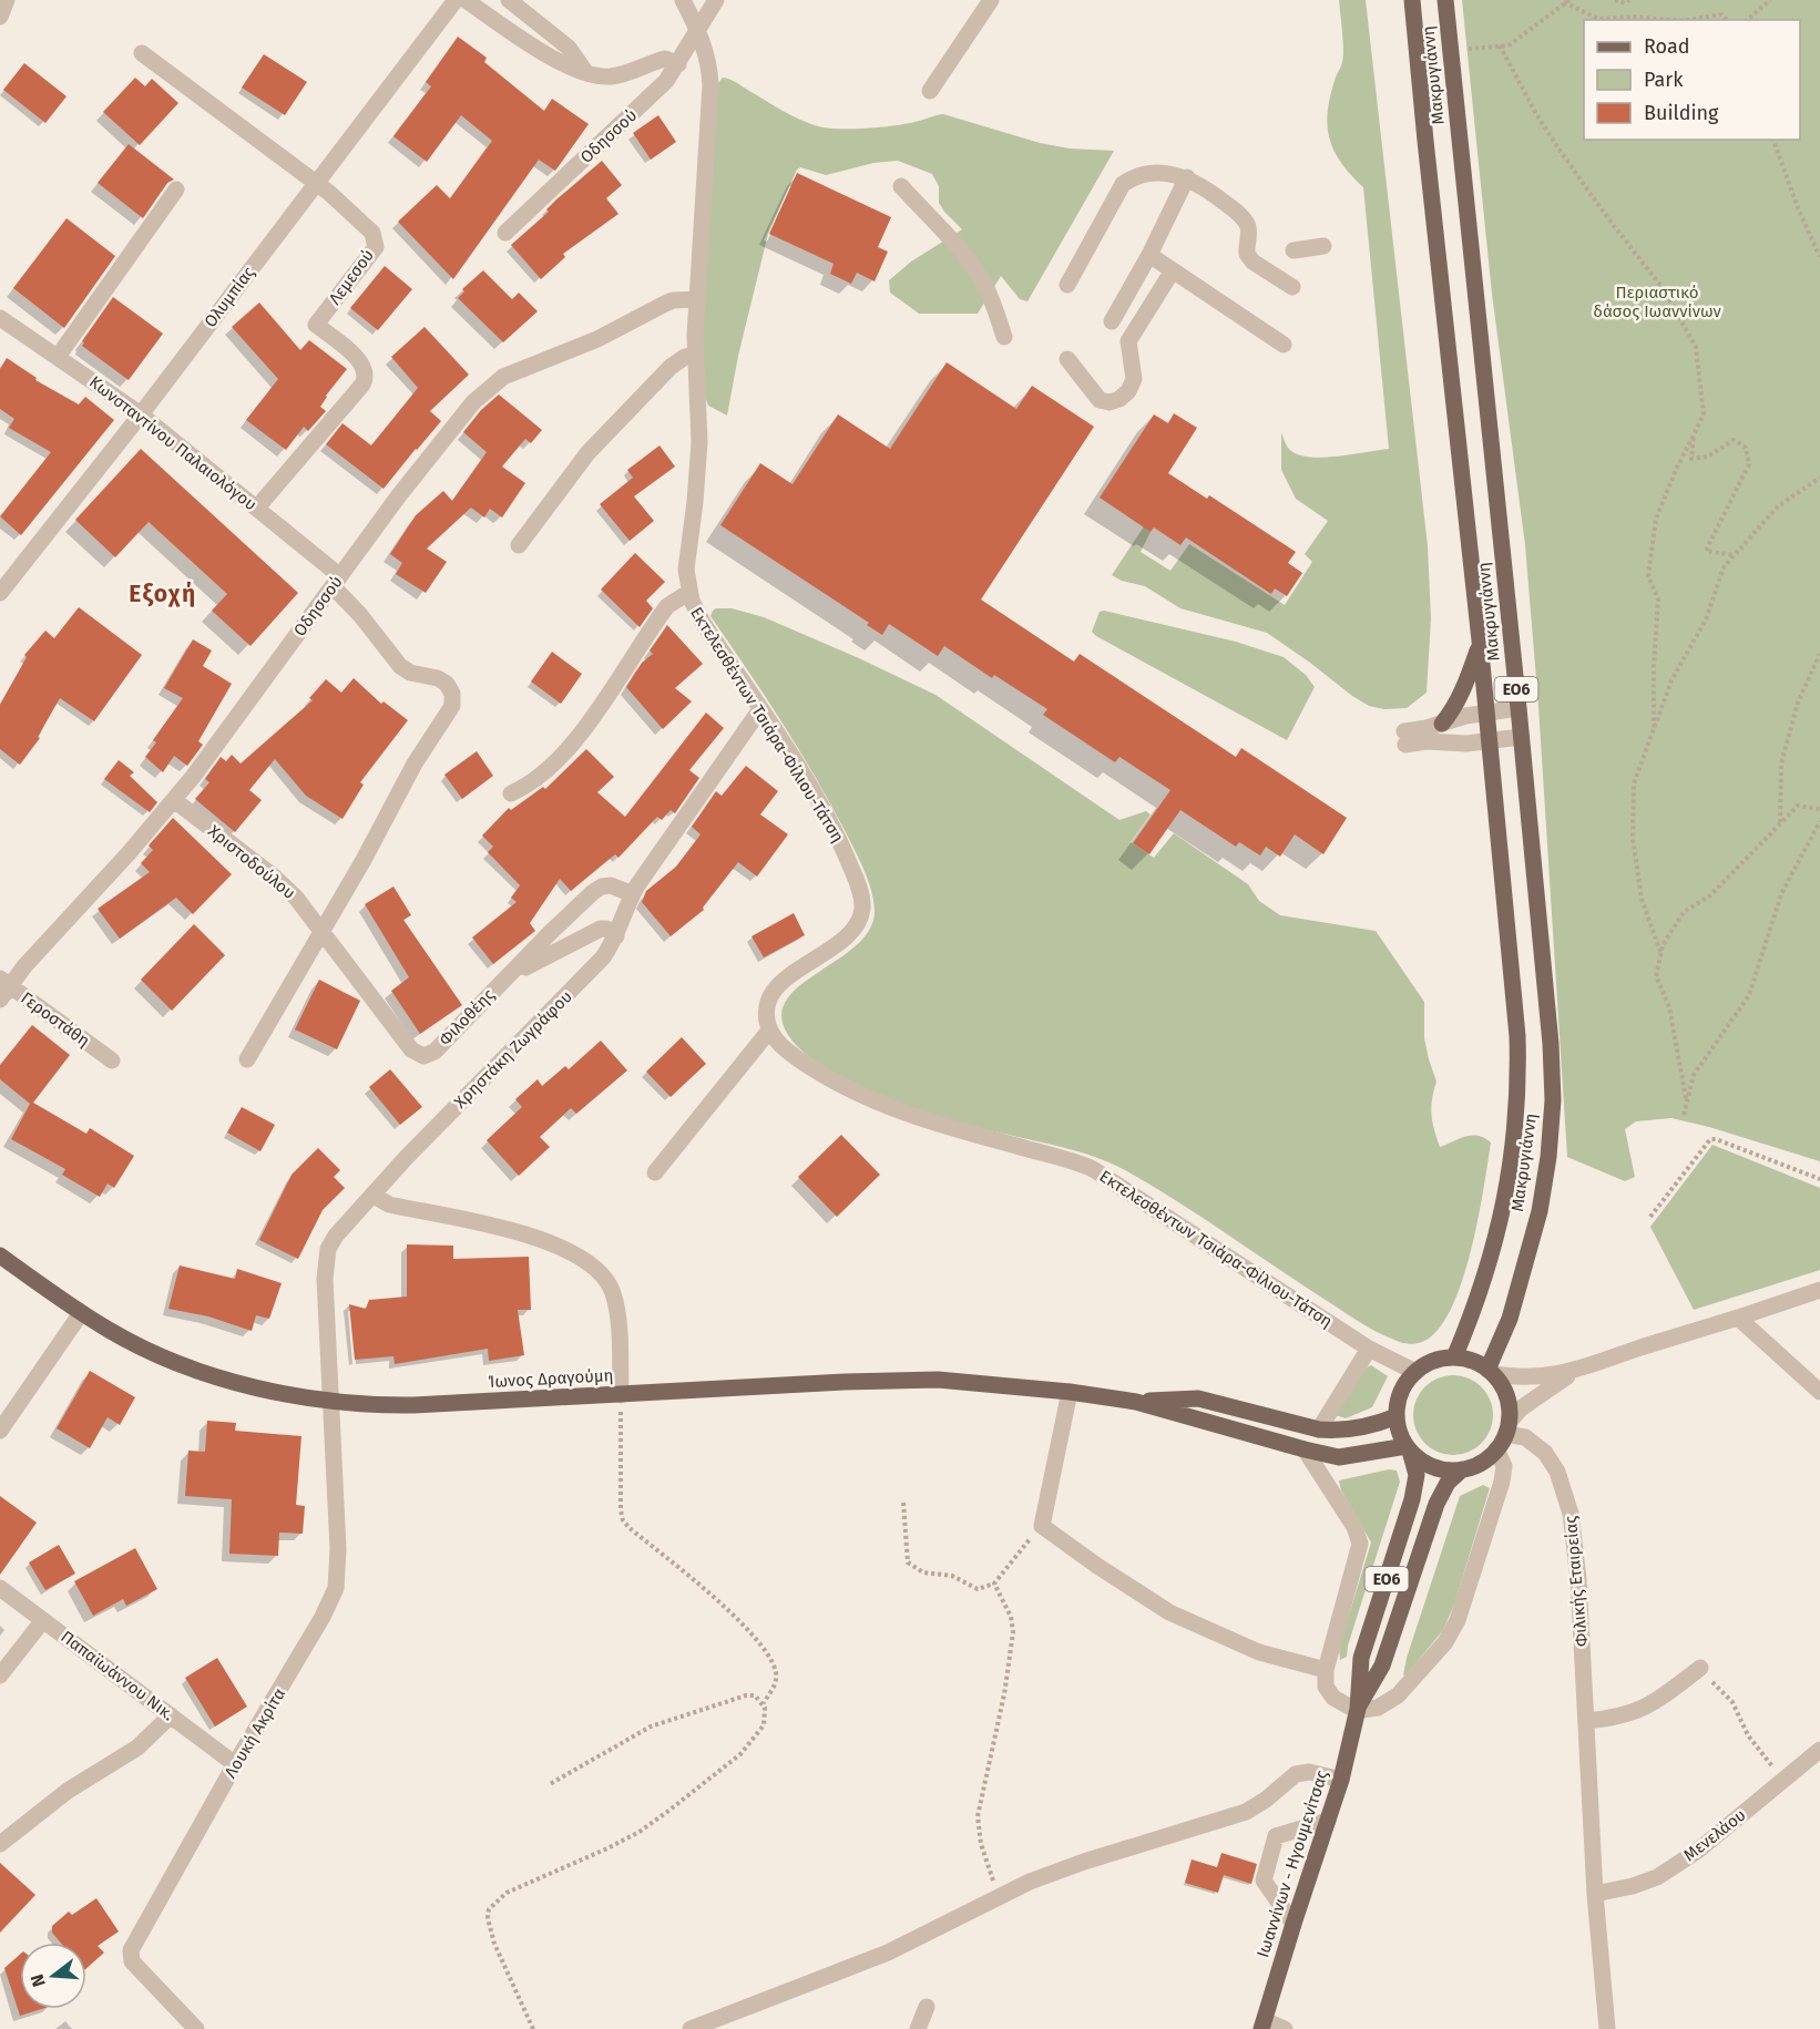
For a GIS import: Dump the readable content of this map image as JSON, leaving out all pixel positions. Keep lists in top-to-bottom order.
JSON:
{
  "streets": {
    "main road": [
      "Μακρυγιάννη",
      "ΕΟ6",
      "Ίωνος Δραγούμη",
      "Ιωαννίνων - Ηγουμενίτσας"
    ],
    "street": [
      "Οδησσού",
      "Λεμεσού",
      "Ολυμπίας",
      "Κωνσταντίνου Παλαιολόγου",
      "Εκτελεσθέντων Τσιάρα-Φίλιου-Τάτση",
      "Χριστοδούλου",
      "Φιλοθέης",
      "Γεροστάθη",
      "Χρηστάκη Ζωγράφου",
      "Φιλικής Εταιρείας",
      "Παπαϊωάννου Νικ.",
      "Λουκή Ακρίτα",
      "Μενελάου"
    ]
  },
  "crossings": [
    ["Μακρυγιάννη", "ΕΟ6"],
    ["Μακρυγιάννη", "Εκτελεσθέντων Τσιάρα-Φίλιου-Τάτση"],
    ["Μακρυγιάννη", "Φιλικής Εταιρείας"],
    ["Μακρυγιάννη", "Ιωαννίνων - Ηγουμενίτσας"],
    ["Οδησσού", "Κωνσταντίνου Παλαιολόγου"],
    ["Οδησσού", "Εκτελεσθέντων Τσιάρα-Φίλιου-Τάτση"],
    ["Οδησσού", "Χριστοδούλου"],
    ["Οδησσού", "Γεροστάθη"],
    ["Λεμεσού", "Ολυμπίας"],
    ["Λεμεσού", "Κωνσταντίνου Παλαιολόγου"],
    ["Ολυμπίας", "Κωνσταντίνου Παλαιολόγου"],
    ["Κωνσταντίνου Παλαιολόγου", "Χριστοδούλου"],
    ["Κωνσταντίνου Παλαιολόγου", "Φιλοθέης"],
    ["ΕΟ6", "Εκτελεσθέντων Τσιάρα-Φίλιου-Τάτση"],
    ["ΕΟ6", "Φιλικής Εταιρείας"],
    ["ΕΟ6", "Ιωαννίνων - Ηγουμενίτσας"],
    ["Εκτελεσθέντων Τσιάρα-Φίλιου-Τάτση", "Χρηστάκη Ζωγράφου"],
    ["Εκτελεσθέντων Τσιάρα-Φίλιου-Τάτση", "Φιλικής Εταιρείας"],
    ["Εκτελεσθέντων Τσιάρα-Φίλιου-Τάτση", "Ιωαννίνων - Ηγουμενίτσας"],
    ["Χριστοδούλου", "Φιλοθέης"],
    ["Φιλοθέης", "Χρηστάκη Ζωγράφου"],
    ["Χρηστάκη Ζωγράφου", "Ίωνος Δραγούμη"],
    ["Χρηστάκη Ζωγράφου", "Λουκή Ακρίτα"],
    ["Ίωνος Δραγούμη", "Λουκή Ακρίτα"],
    ["Φιλικής Εταιρείας", "Μενελάου"],
    ["Φιλικής Εταιρείας", "Ιωαννίνων - Ηγουμενίτσας"],
    ["Παπαϊωάννου Νικ.", "Λουκή Ακρίτα"]
  ],
  "districts": ["Εξοχή"],
  "parks": ["Περιαστικό δάσος Ιωαννίνων"],
  "legend": ["Road", "Park", "Building"],
  "north": "left"
}
